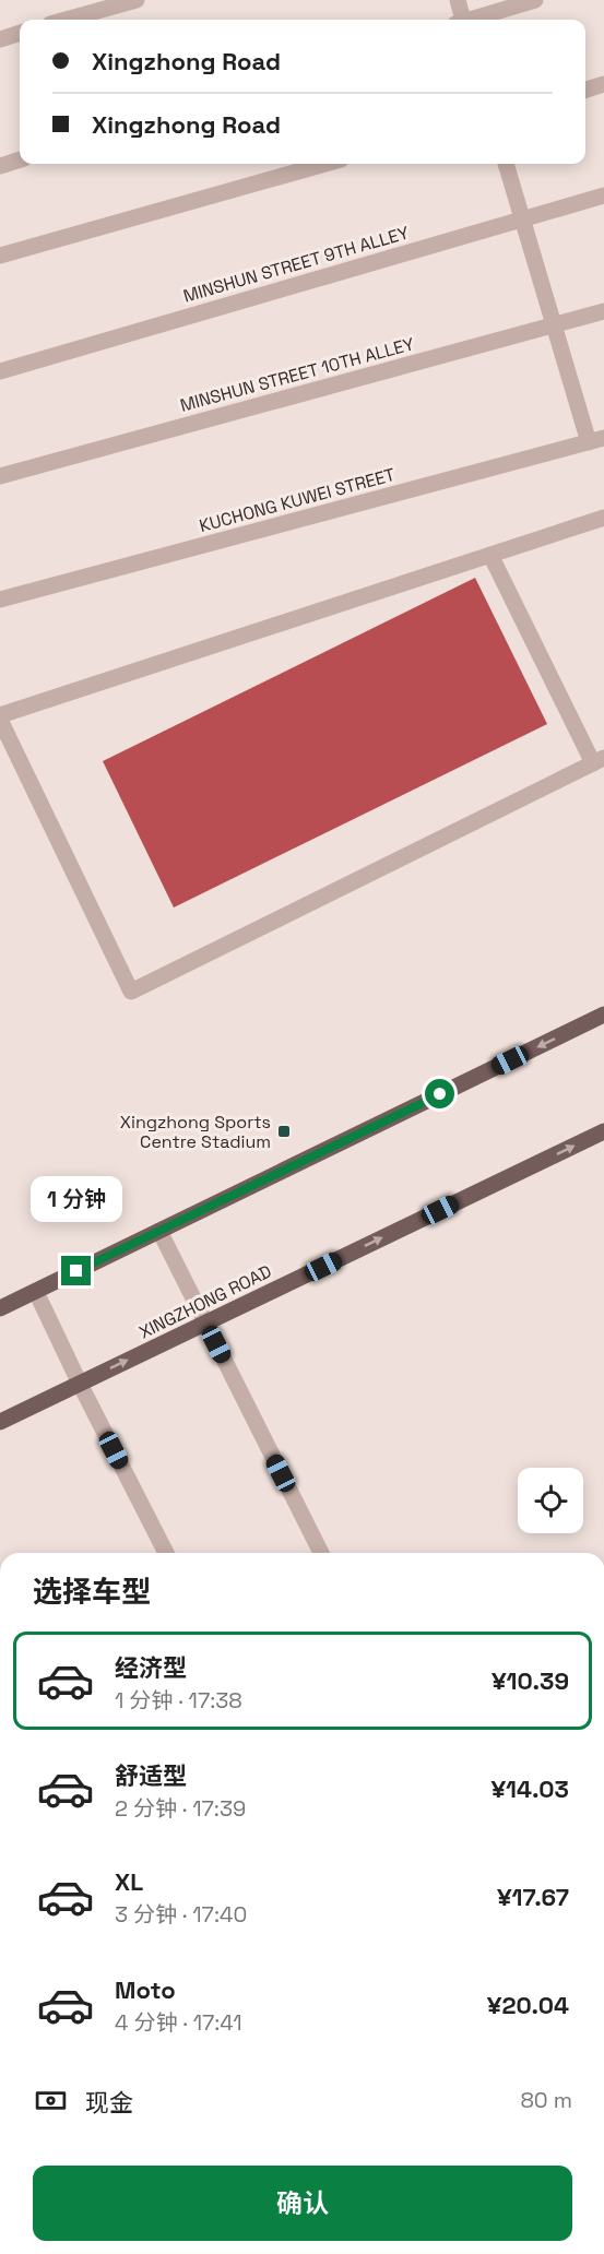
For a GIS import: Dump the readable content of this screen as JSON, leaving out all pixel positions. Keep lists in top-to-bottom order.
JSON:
{
  "streets": {
    "main road": ["XINGZHONG ROAD"],
    "street": ["MINSHUN STREET 9TH ALLEY", "MINSHUN STREET 10TH ALLEY", "KUCHONG KUWEI STREET"]
  },
  "places": {
    "transit": ["Xingzhong Sports Centre Stadium"]
  },
  "page": {
    "banner": ["Xingzhong Road", "Xingzhong Road"],
    "bubble": "1 分钟",
    "heading": "选择车型",
    "list": [
      {
        "name": "经济型",
        "note": "1 分钟 · 17:38",
        "value": "¥10.39"
      },
      {
        "name": "舒适型",
        "note": "2 分钟 · 17:39",
        "value": "¥14.03"
      },
      {
        "name": "XL",
        "note": "3 分钟 · 17:40",
        "value": "¥17.67"
      },
      {
        "name": "Moto",
        "note": "4 分钟 · 17:41",
        "value": "¥20.04"
      }
    ],
    "pay": ["现金", "80 m"],
    "buttons": "确认"
  }
}
